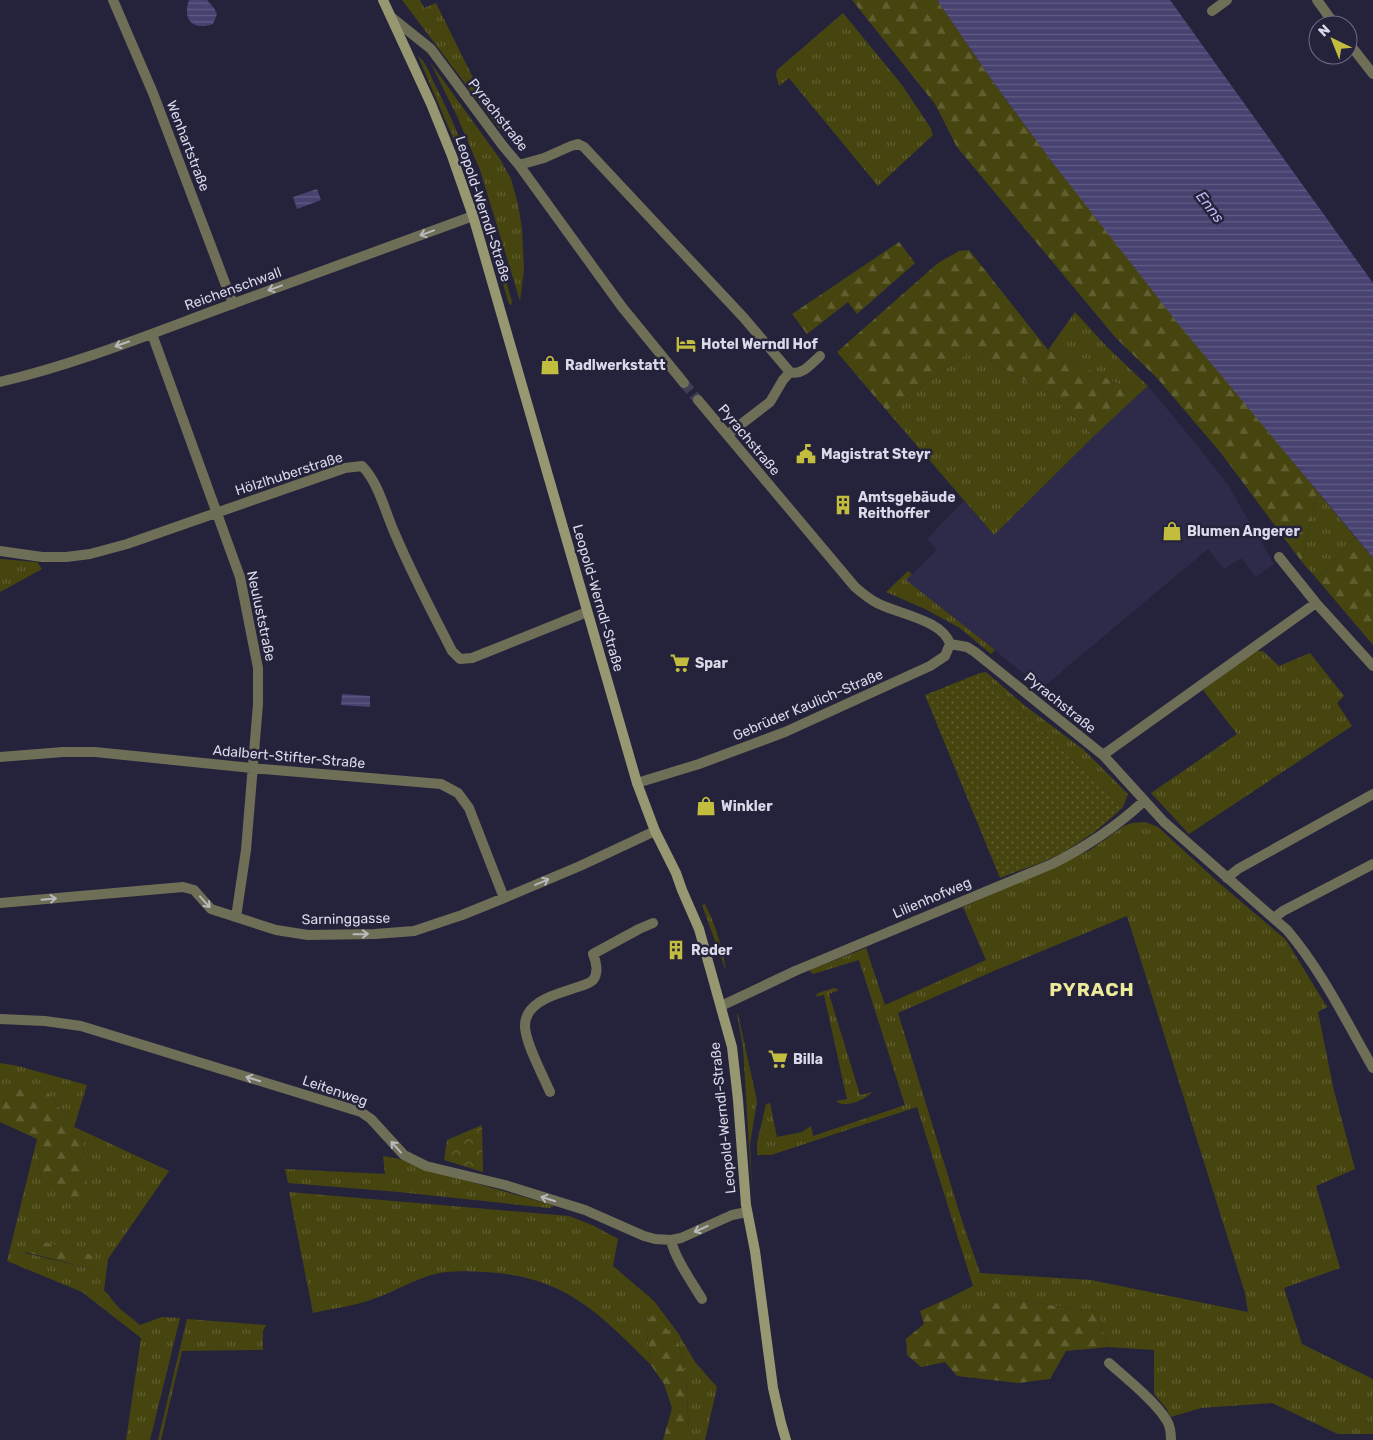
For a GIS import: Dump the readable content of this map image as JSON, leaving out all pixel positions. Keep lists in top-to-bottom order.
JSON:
{
  "streets": {
    "street": [
      "Pyrachstraße",
      "Wenhartstraße",
      "Leopold-Werndl-Straße",
      "Reichenschwall",
      "Hölzlhuberstraße",
      "Neuluststraße",
      "Gebrüder Kaulich-Straße",
      "Adalbert-Stifter-Straße",
      "Lilienhofweg",
      "Sarninggasse",
      "Leitenweg"
    ]
  },
  "crossings": [
    ["Pyrachstraße", "Leopold-Werndl-Straße"],
    ["Pyrachstraße", "Gebrüder Kaulich-Straße"],
    ["Pyrachstraße", "Lilienhofweg"],
    ["Wenhartstraße", "Reichenschwall"],
    ["Leopold-Werndl-Straße", "Reichenschwall"],
    ["Leopold-Werndl-Straße", "Hölzlhuberstraße"],
    ["Leopold-Werndl-Straße", "Gebrüder Kaulich-Straße"],
    ["Leopold-Werndl-Straße", "Lilienhofweg"],
    ["Leopold-Werndl-Straße", "Sarninggasse"],
    ["Leopold-Werndl-Straße", "Leitenweg"],
    ["Reichenschwall", "Neuluststraße"],
    ["Hölzlhuberstraße", "Neuluststraße"],
    ["Neuluststraße", "Adalbert-Stifter-Straße"],
    ["Neuluststraße", "Sarninggasse"],
    ["Adalbert-Stifter-Straße", "Sarninggasse"]
  ],
  "one_way": ["Reichenschwall", "Sarninggasse", "Leitenweg"],
  "districts": ["PYRACH"],
  "water": ["Enns"],
  "places": {
    "hotel": ["Hotel Werndl Hof"],
    "shop": ["Radlwerkstatt", "Blumen Angerer", "Winkler"],
    "public building": ["Magistrat Steyr"],
    "building": ["Amtsgebäude Reithoffer", "Reder"],
    "supermarket": ["Spar", "Billa"]
  },
  "north": "top left"
}
